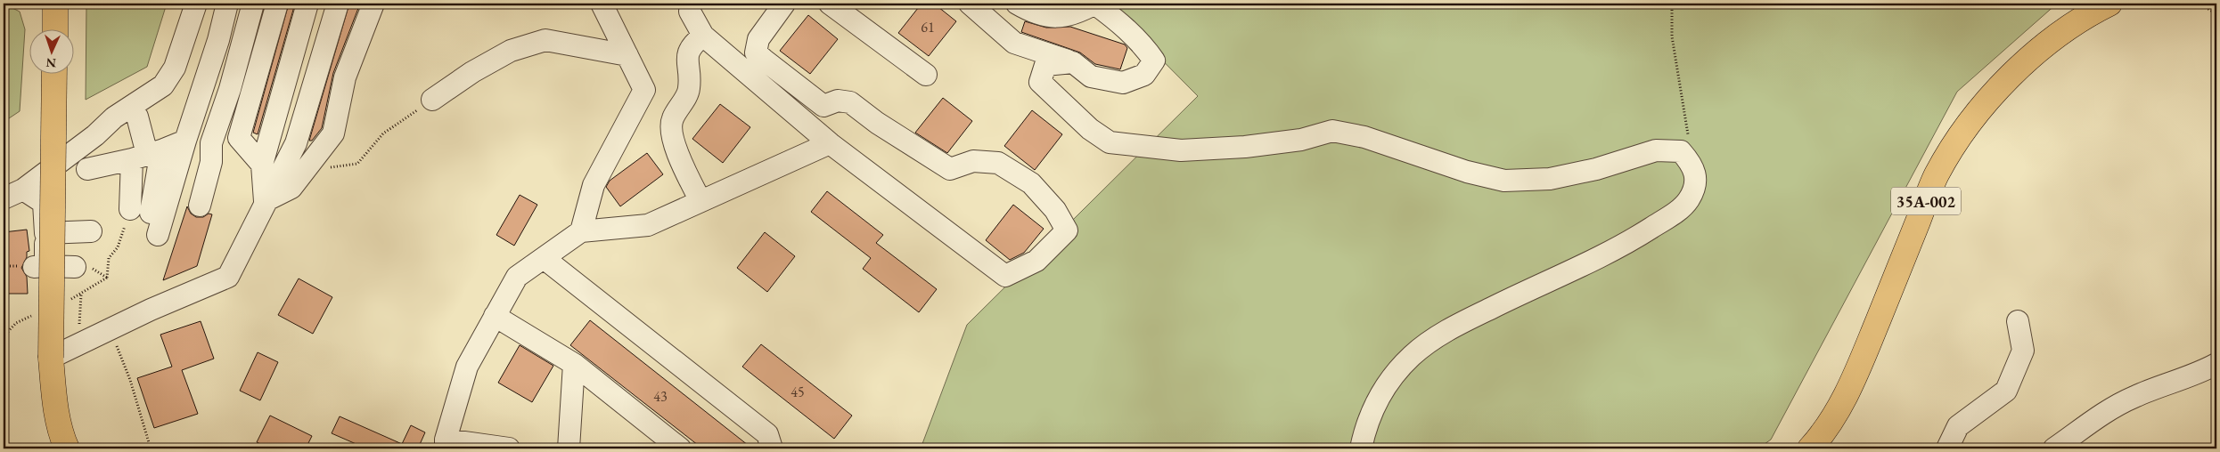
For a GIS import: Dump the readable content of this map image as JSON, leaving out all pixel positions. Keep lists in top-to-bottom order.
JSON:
{
  "streets": {
    "main road": ["35А-002"]
  },
  "house_numbers": ["61", "45", "43"],
  "north": "bottom"
}
